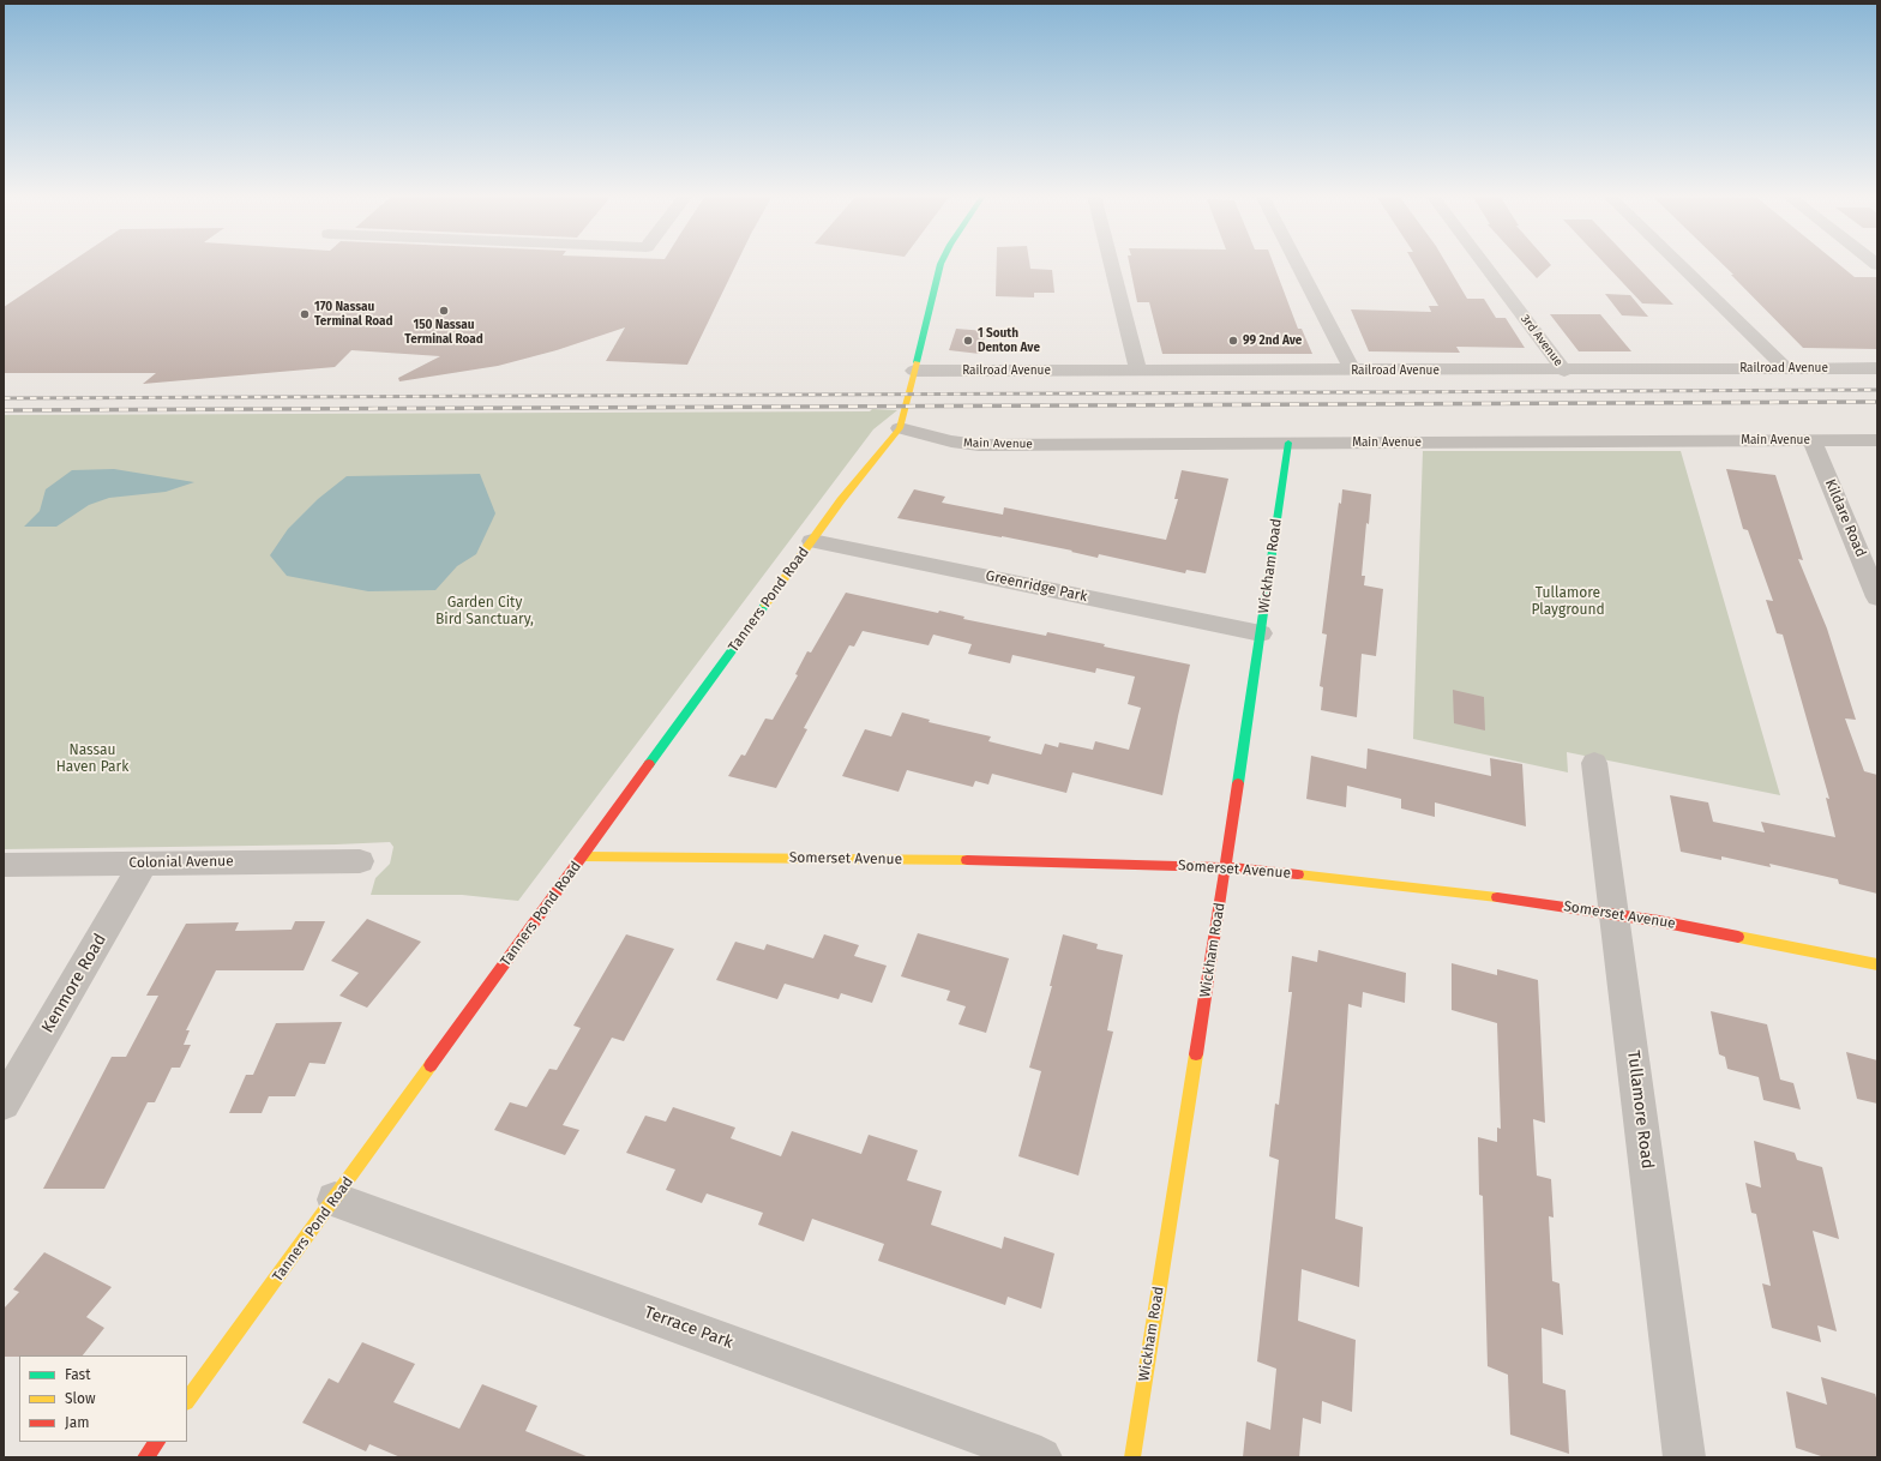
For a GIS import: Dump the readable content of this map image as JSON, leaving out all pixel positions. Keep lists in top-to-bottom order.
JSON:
{
  "streets": {
    "street": [
      "3rd Avenue",
      "Railroad Avenue",
      "Main Avenue",
      "Kildare Road",
      "Wickham Road",
      "Greenridge Park",
      "Tanners Pond Road",
      "Somerset Avenue",
      "Colonial Avenue",
      "Kenmore Road",
      "Tullamore Road",
      "Terrace Park"
    ]
  },
  "crossings": [
    ["3rd Avenue", "Railroad Avenue"],
    ["Main Avenue", "Kildare Road"],
    ["Main Avenue", "Wickham Road"],
    ["Main Avenue", "Tanners Pond Road"],
    ["Wickham Road", "Greenridge Park"],
    ["Wickham Road", "Somerset Avenue"],
    ["Greenridge Park", "Tanners Pond Road"],
    ["Tanners Pond Road", "Somerset Avenue"],
    ["Tanners Pond Road", "Terrace Park"],
    ["Somerset Avenue", "Tullamore Road"],
    ["Colonial Avenue", "Kenmore Road"]
  ],
  "parks": ["Tullamore Playground", "Garden City Bird Sanctuary,", "Nassau Haven Park"],
  "places": [
    "150 Nassau Terminal Road",
    "170 Nassau Terminal Road",
    "1 South Denton Ave",
    "99 2nd Ave"
  ],
  "legend": ["Fast", "Slow", "Jam"]
}
